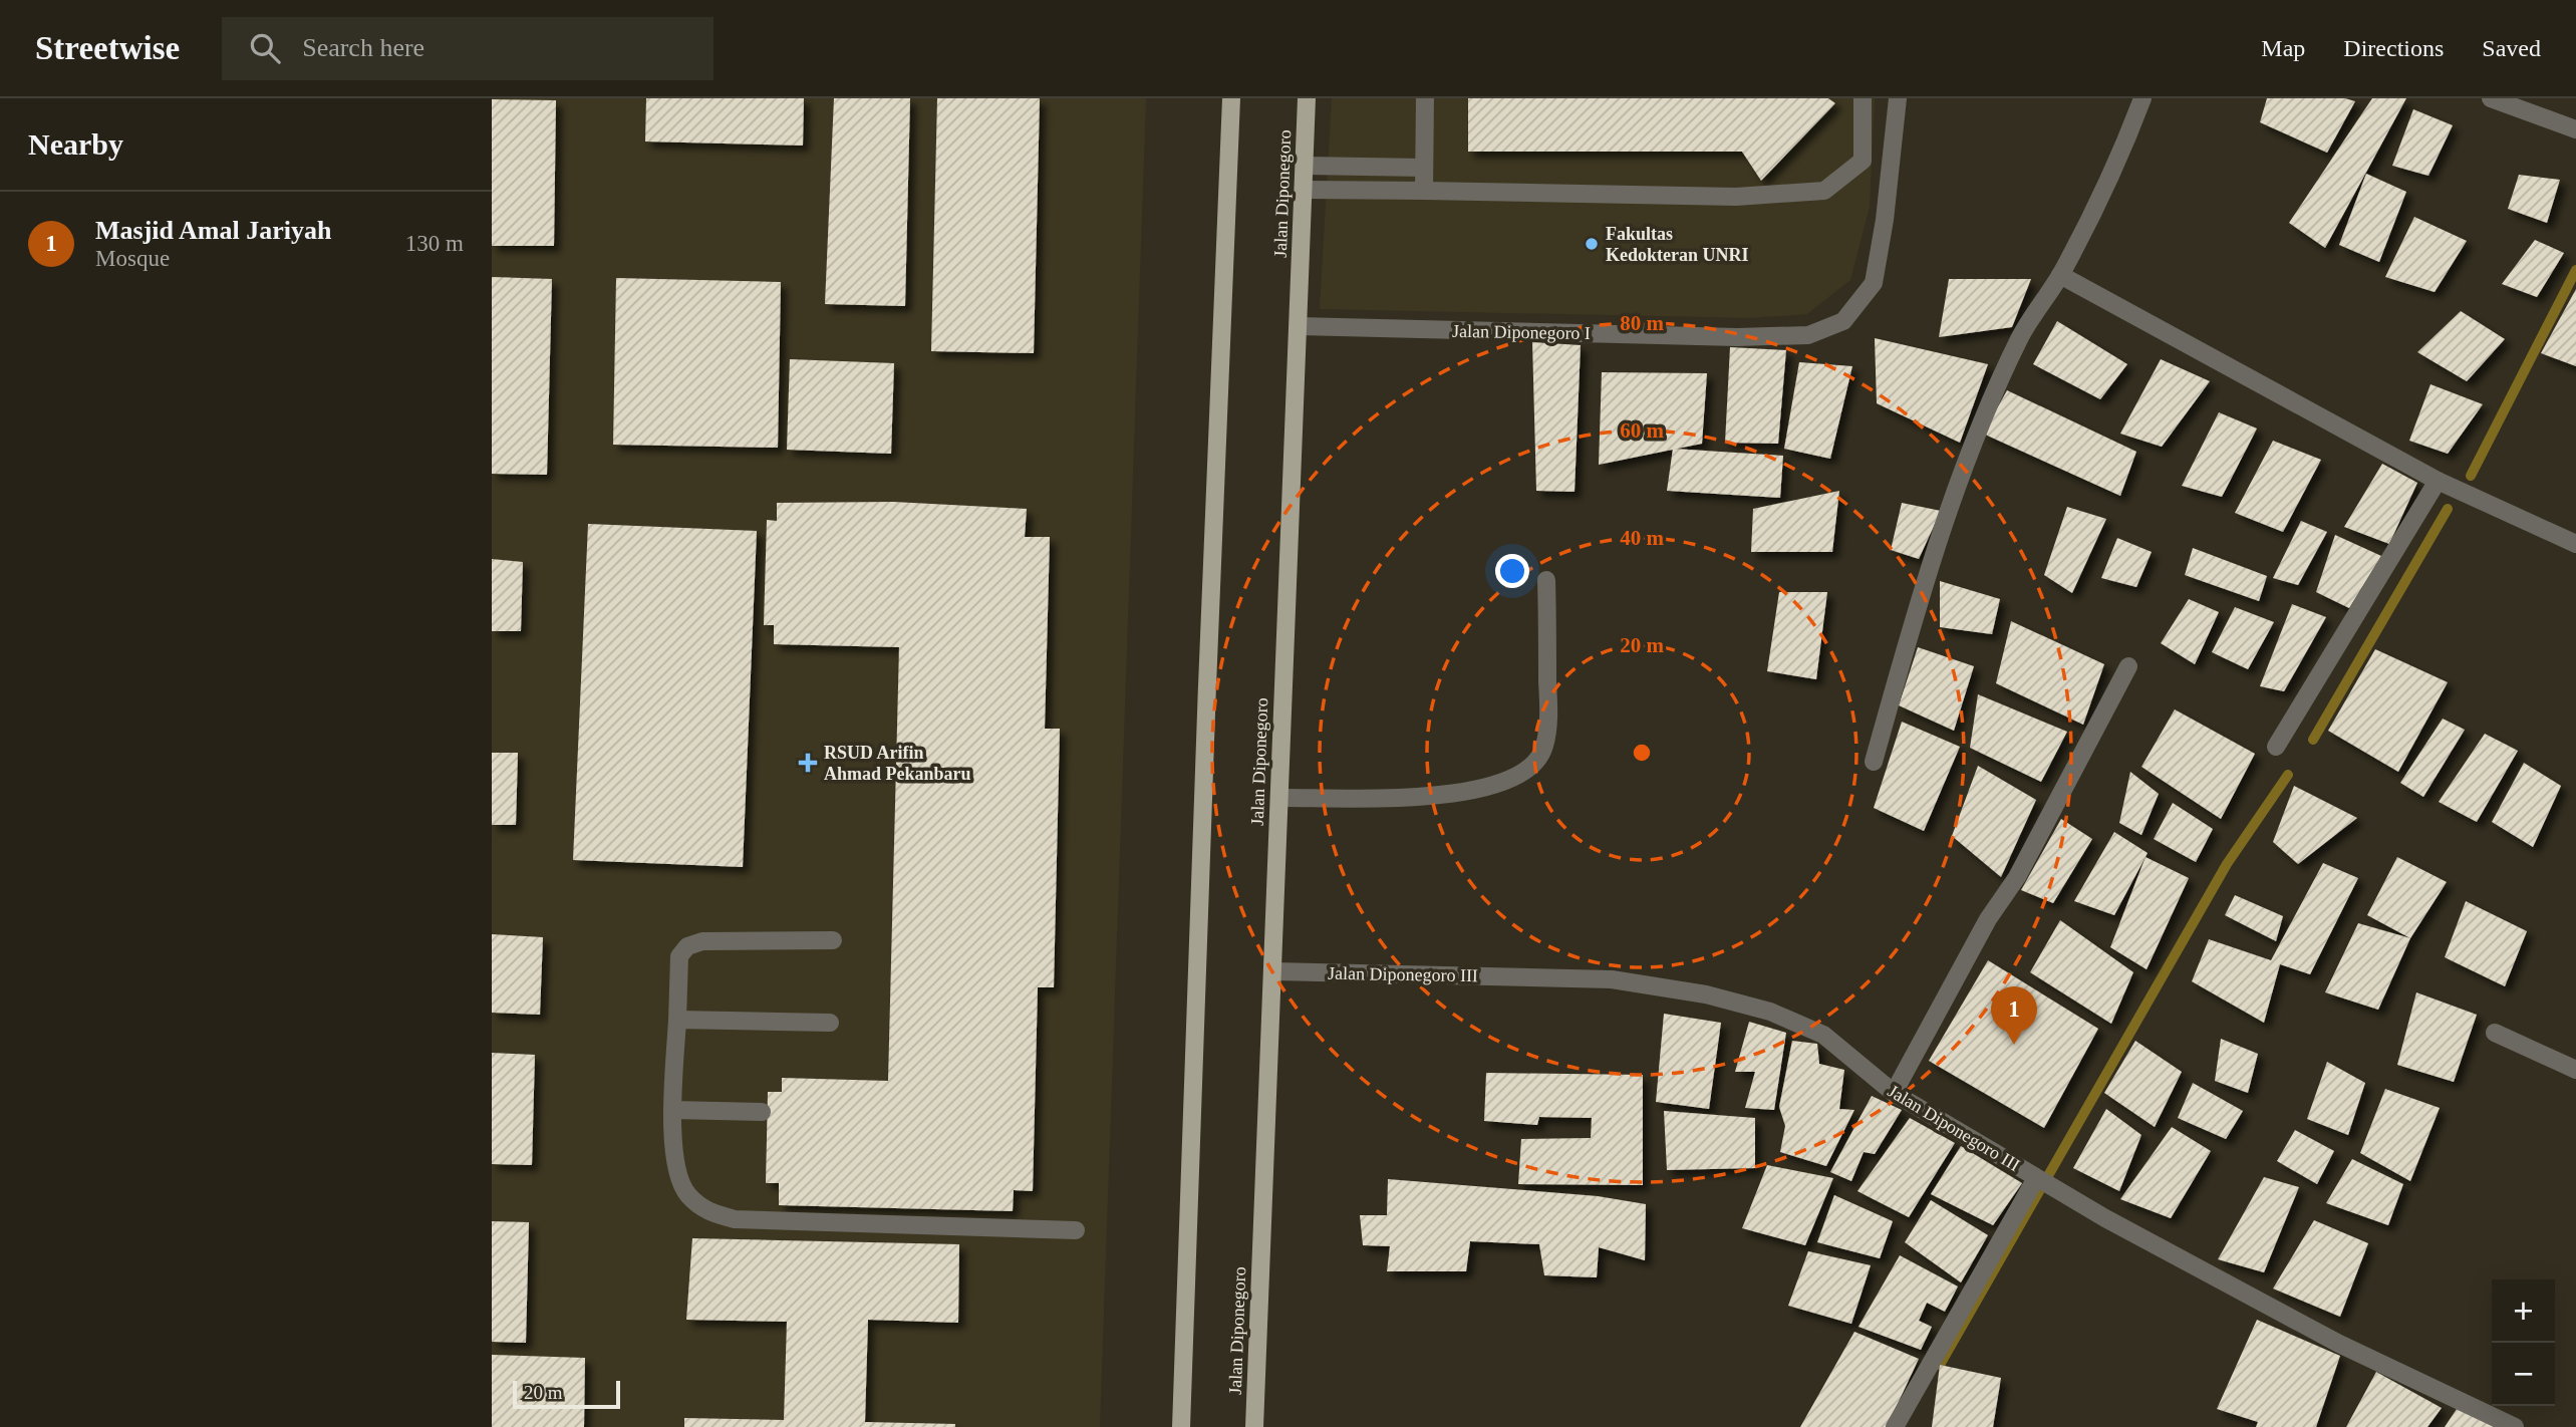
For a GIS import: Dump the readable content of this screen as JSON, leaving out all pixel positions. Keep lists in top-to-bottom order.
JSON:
{
  "streets": {
    "main road": ["Jalan Diponegoro"],
    "street": ["Jalan Diponegoro I", "Jalan Diponegoro III"]
  },
  "crossings": [
    ["Jalan Diponegoro", "Jalan Diponegoro I"],
    ["Jalan Diponegoro", "Jalan Diponegoro III"]
  ],
  "places": {
    "other": ["Fakultas Kedokteran UNRI"],
    "health": ["RSUD Arifin Ahmad Pekanbaru"]
  },
  "scale_bar": "20 m",
  "page": {
    "header": "Streetwise",
    "search": "Search here",
    "nav": ["Map", "Directions", "Saved"],
    "heading": "Nearby",
    "list": [
      {
        "mark": "1",
        "name": "Masjid Amal Jariyah",
        "note": "Mosque",
        "value": "130 m"
      }
    ],
    "pins": "1",
    "map_buttons": ["+", "−"],
    "scale": "20 m"
  },
  "rings": [
    "80 m",
    "60 m",
    "40 m",
    "20 m"
  ]
}
